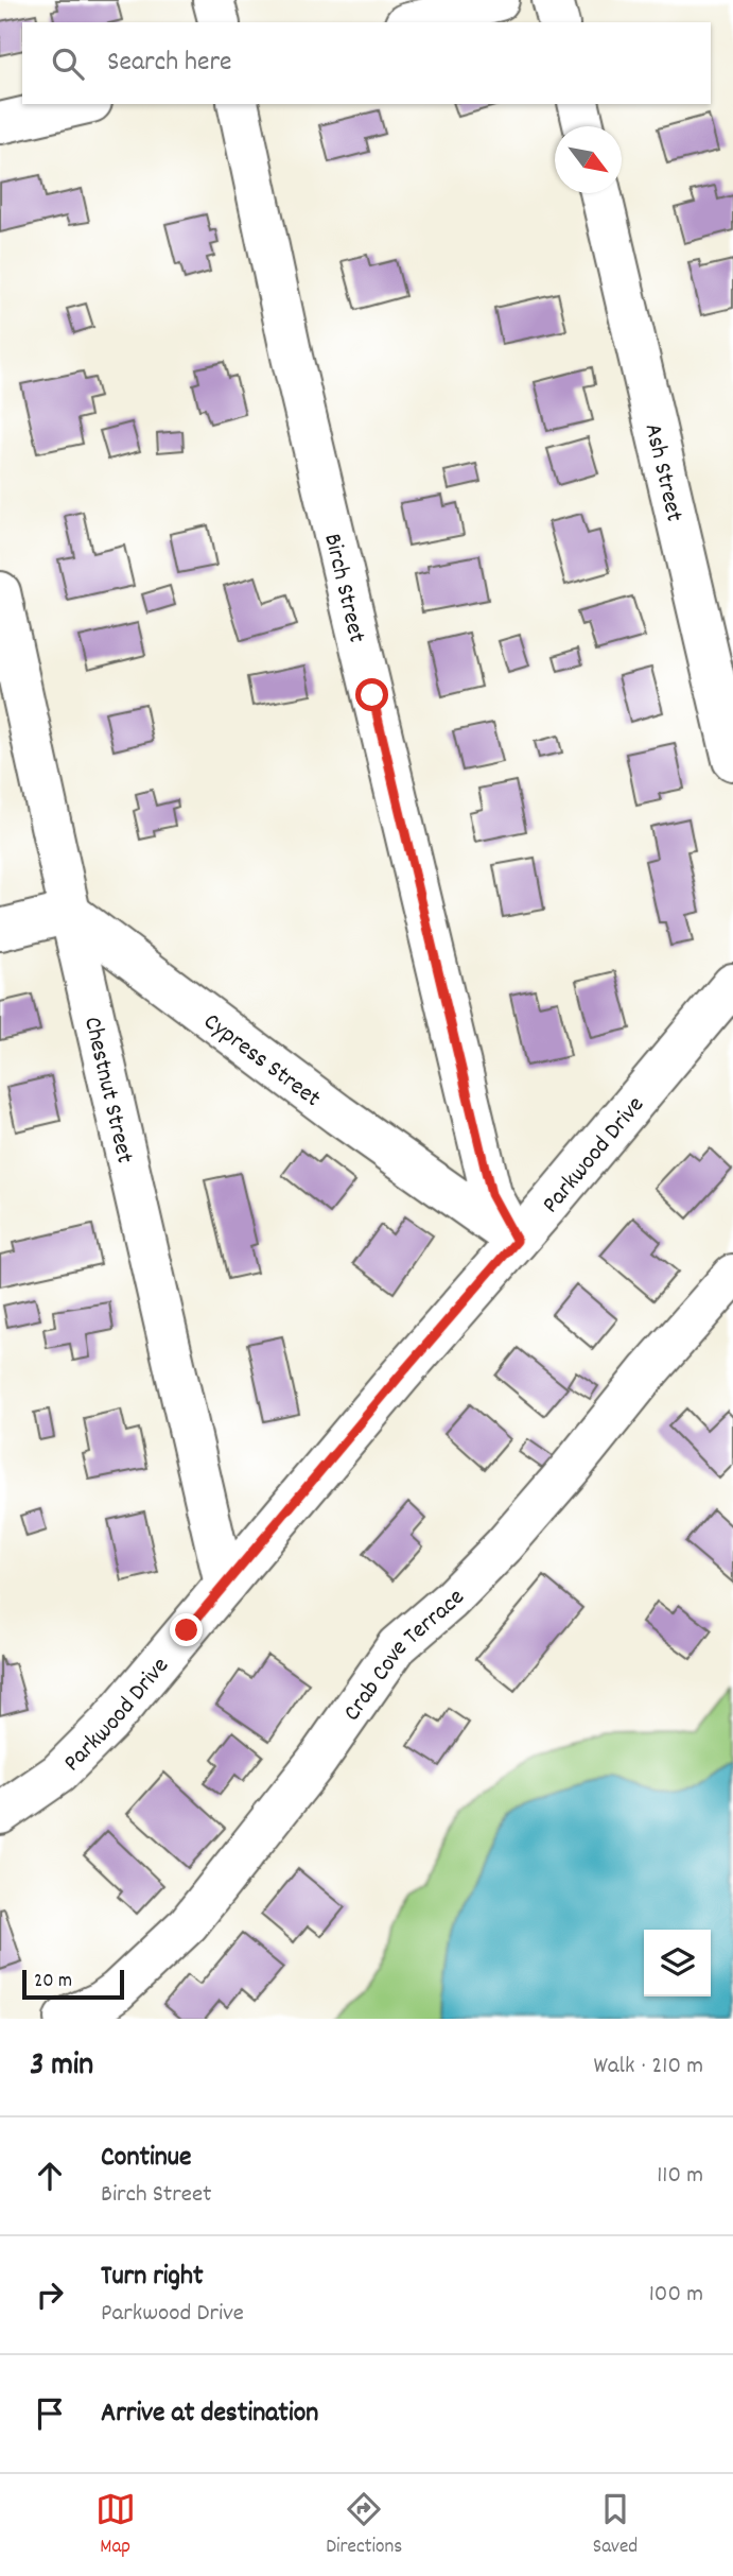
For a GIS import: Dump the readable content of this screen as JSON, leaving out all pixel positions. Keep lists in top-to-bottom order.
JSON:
{
  "streets": {
    "street": [
      "Ash Street",
      "Birch Street",
      "Cypress Street",
      "Chestnut Street",
      "Parkwood Drive",
      "Crab Cove Terrace"
    ]
  },
  "crossings": [
    ["Birch Street", "Cypress Street"],
    ["Birch Street", "Parkwood Drive"],
    ["Cypress Street", "Chestnut Street"],
    ["Cypress Street", "Parkwood Drive"],
    ["Chestnut Street", "Parkwood Drive"]
  ],
  "scale_bar": "20 m",
  "north": "bottom right",
  "page": {
    "search": "Search here",
    "scale": "20 m",
    "heading": ["3 min", "Walk · 210 m"],
    "list": [
      ["Continue", "Birch Street", "110 m"],
      ["Turn right", "Parkwood Drive", "100 m"],
      "Arrive at destination"
    ],
    "nav": ["Map", "Directions", "Saved"]
  }
}
